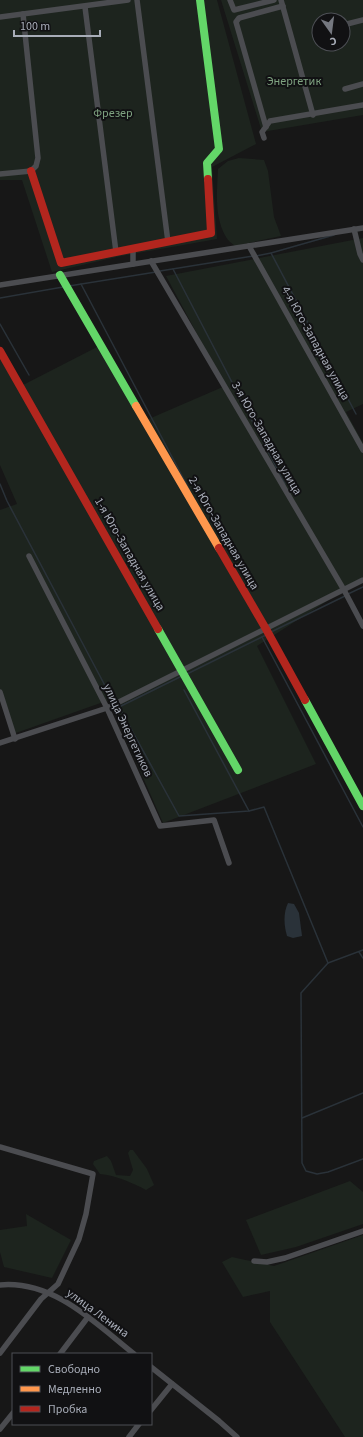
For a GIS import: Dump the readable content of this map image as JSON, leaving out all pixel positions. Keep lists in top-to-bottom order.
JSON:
{
  "streets": {
    "street": [
      "4-я Юго-Западная улица",
      "3-я Юго-Западная улица",
      "2-я Юго-Западная улица",
      "1-я Юго-Западная улица",
      "улица Энергетиков",
      "улица Ленина"
    ]
  },
  "parks": ["Энергетик", "Фрезер"],
  "legend": ["Свободно", "Медленно", "Пробка"],
  "scale_bar": "100 m",
  "north": "bottom"
}
